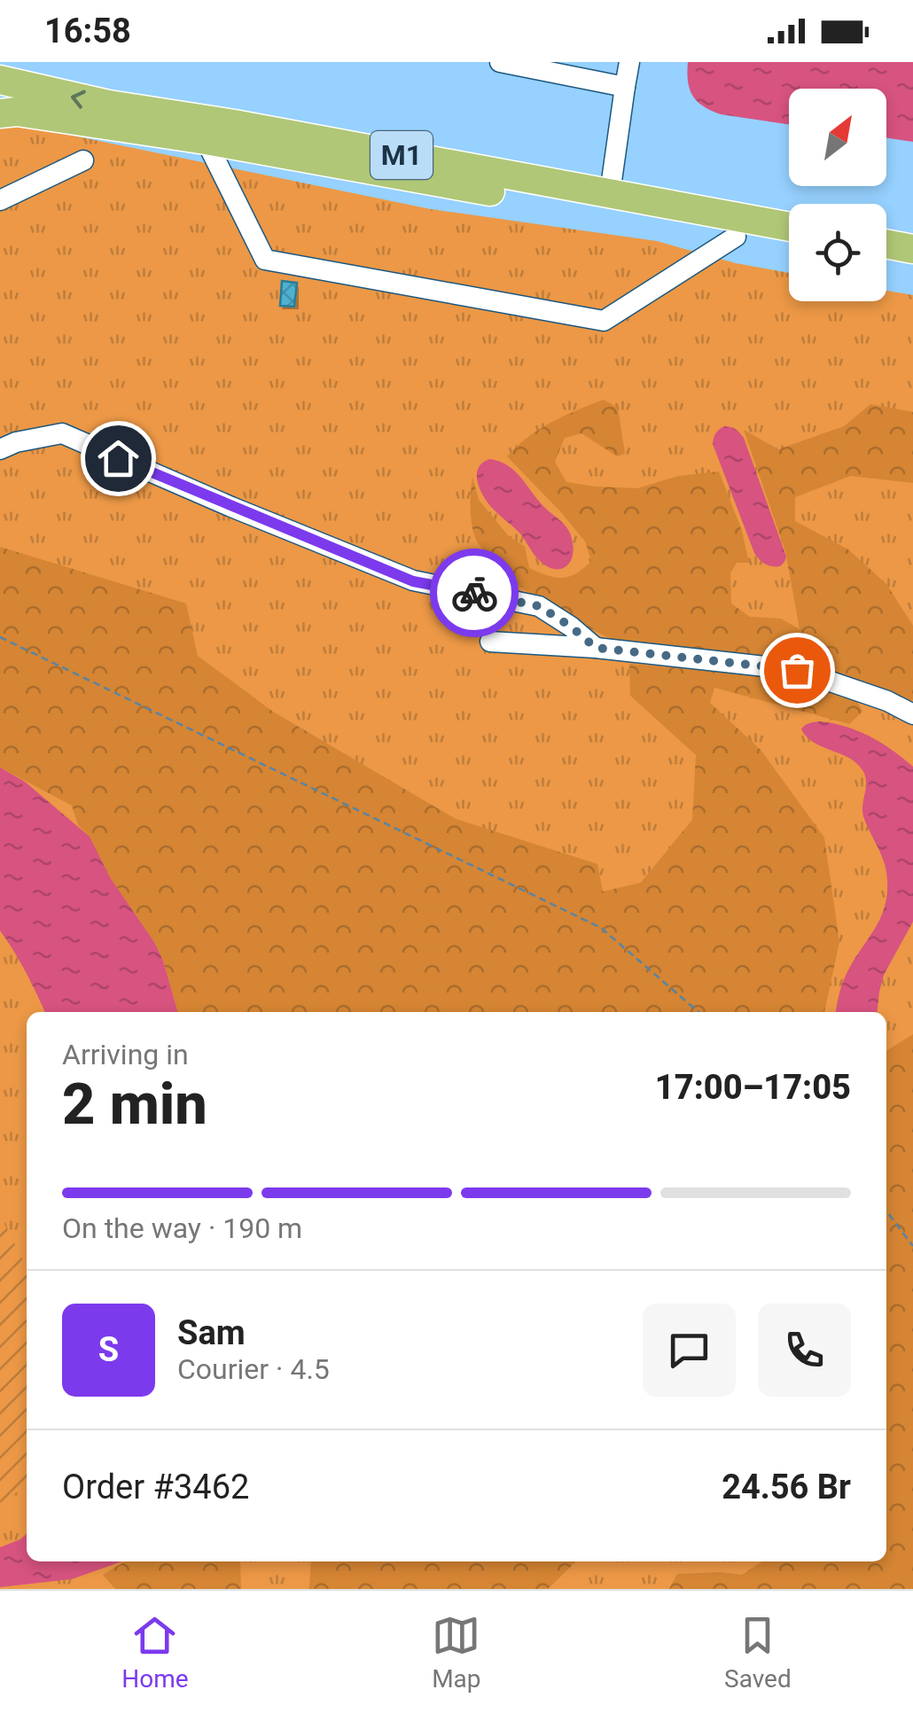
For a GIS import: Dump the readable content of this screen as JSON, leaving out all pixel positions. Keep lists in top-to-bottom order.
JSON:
{
  "streets": {
    "highway": ["М1"]
  },
  "north": "top right",
  "page": {
    "status": "16:58",
    "heading": ["2 min", "Arriving in", "17:00–17:05"],
    "panel": [
      "Sam",
      "Courier · 4.5",
      "Order #3462",
      "24.56 Br"
    ],
    "bar": "On the way · 190 m",
    "round": "S",
    "tabs": ["Home", "Map", "Saved"]
  }
}
